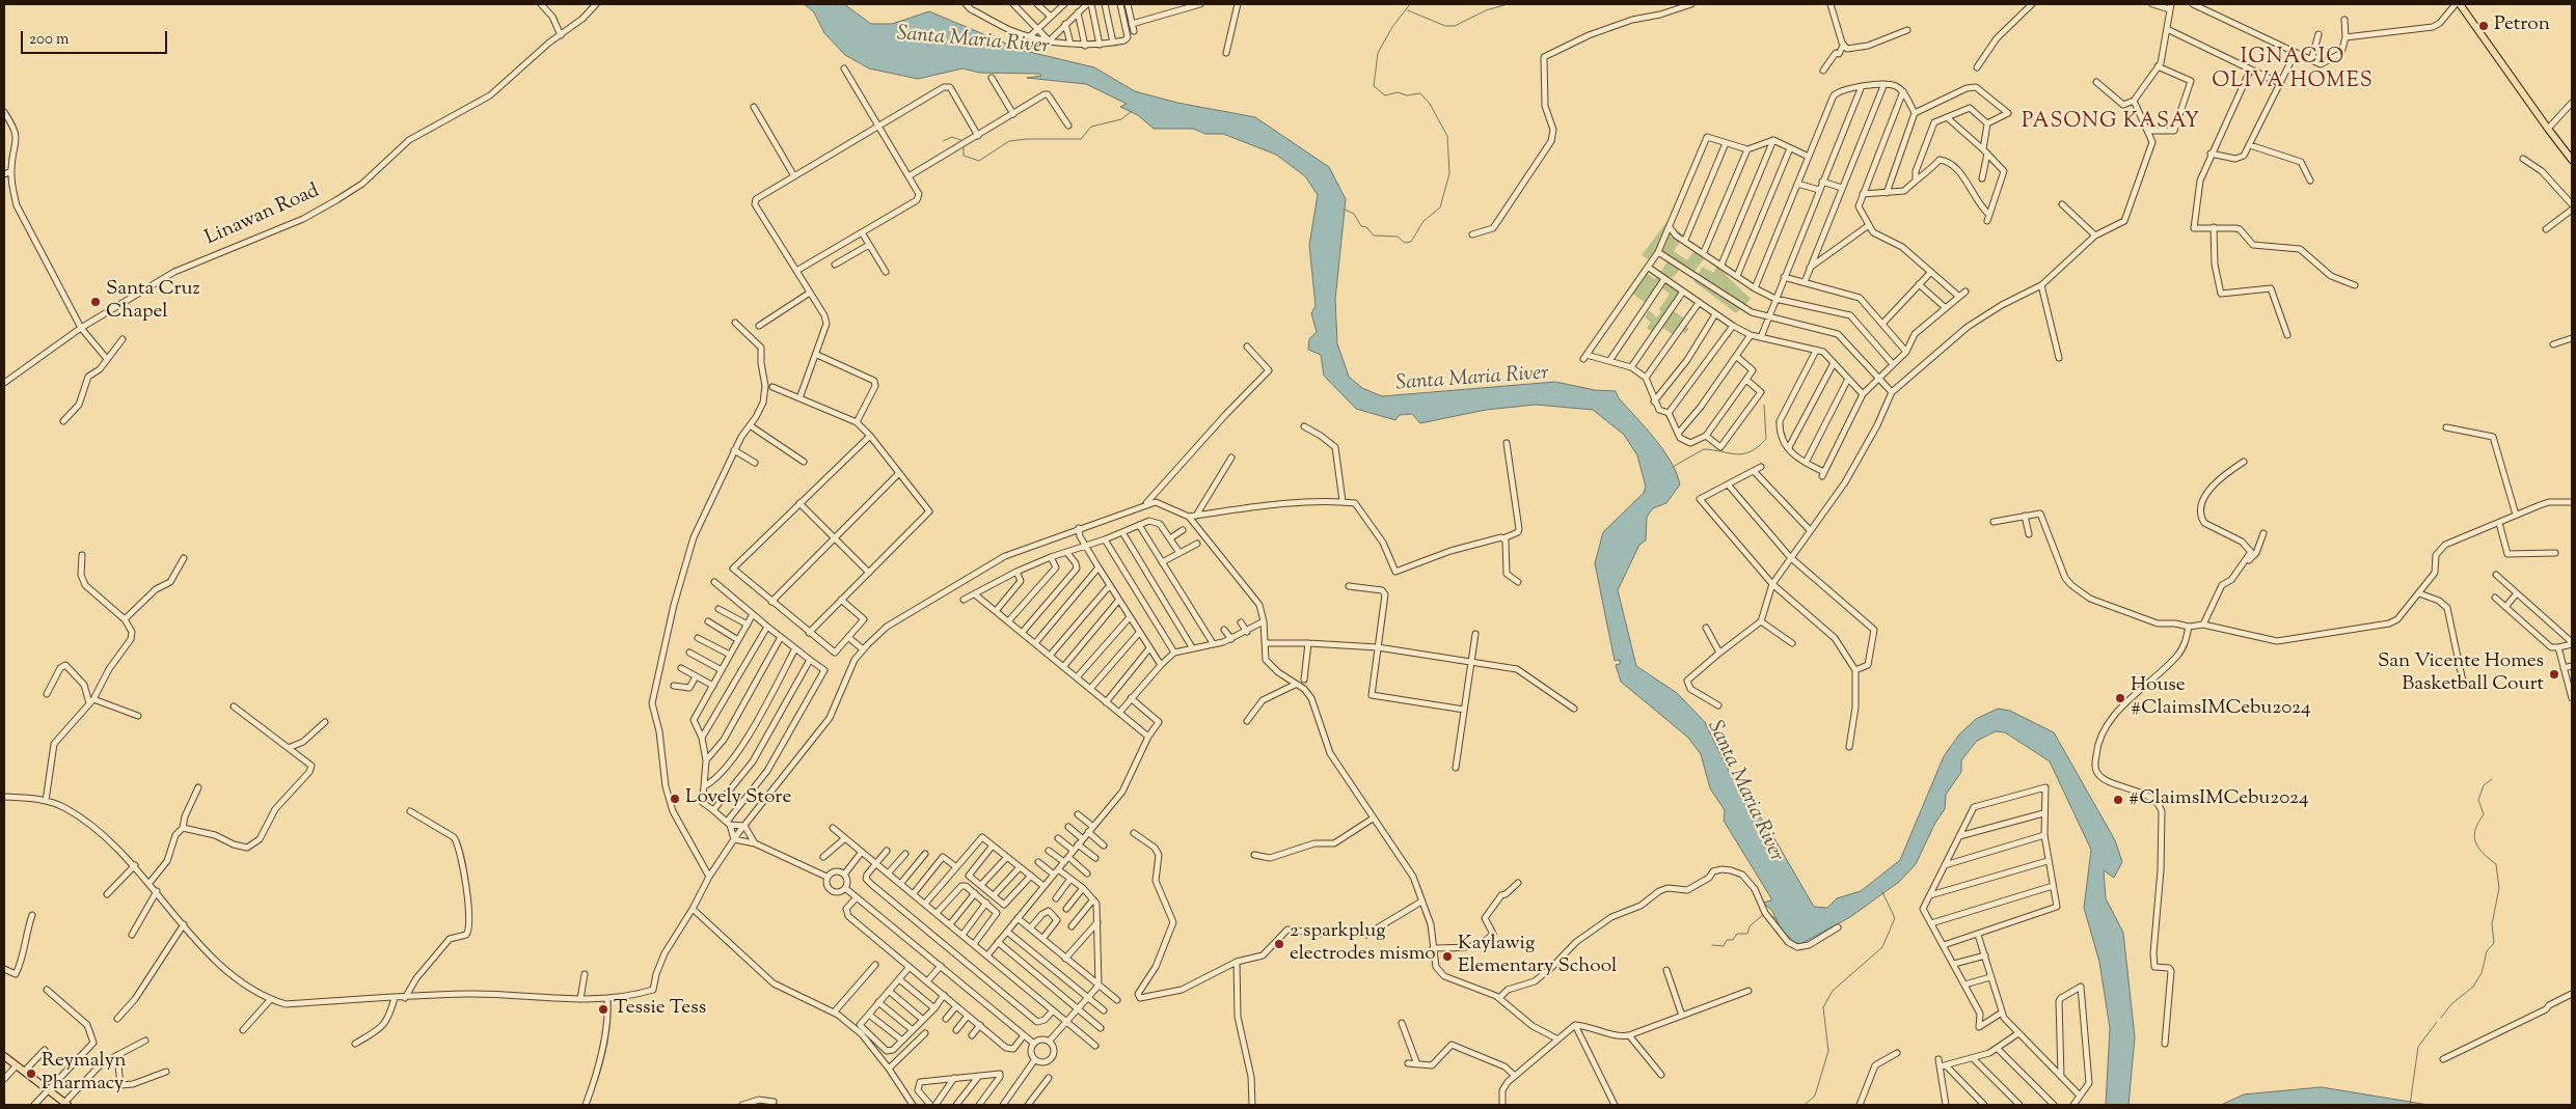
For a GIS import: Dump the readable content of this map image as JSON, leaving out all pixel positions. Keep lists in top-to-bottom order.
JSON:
{
  "streets": {
    "street": ["Linawan Road"]
  },
  "districts": ["IGNACIO OLIVA HOMES", "PASONG KASAY"],
  "water": ["Santa Maria River"],
  "places": [
    "Petron",
    "Santa Cruz Chapel",
    "San Vicente Homes Basketball Court",
    "House #ClaimsIMCebu2024",
    "Lovely Store",
    "#ClaimsIMCebu2024",
    "2 sparkplug electrodes mismo",
    "Kaylawig Elementary School",
    "Tessie Tess",
    "Reymalyn Pharmacy"
  ],
  "scale_bar": "200 m"
}
